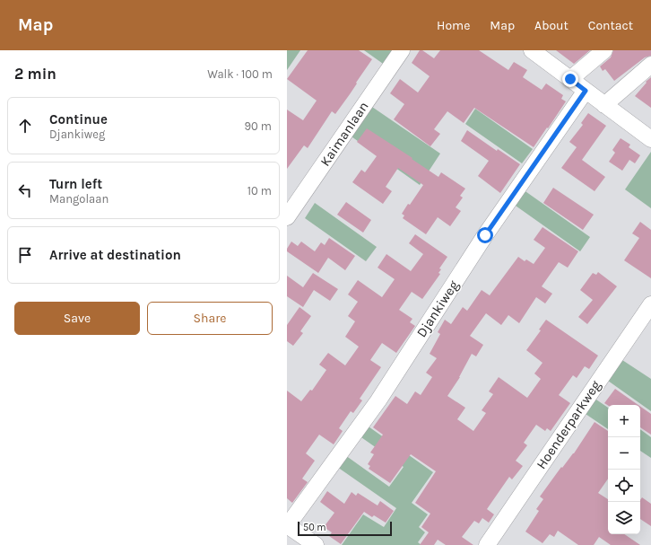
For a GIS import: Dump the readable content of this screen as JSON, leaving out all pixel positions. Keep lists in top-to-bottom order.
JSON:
{
  "streets": {
    "street": ["Kaimanlaan", "Djankiweg", "Hoenderparkweg"]
  },
  "scale_bar": "50 m",
  "page": {
    "header": "Map",
    "nav": [
      "Home",
      "Map",
      "About",
      "Contact"
    ],
    "heading": ["2 min", "Walk · 100 m"],
    "list": [
      ["Continue", "Djankiweg", "90 m"],
      ["Turn left", "Mangolaan", "10 m"],
      "Arrive at destination"
    ],
    "buttons": ["Save", "Share"],
    "map_buttons": ["+", "−"],
    "scale": "50 m"
  }
}
